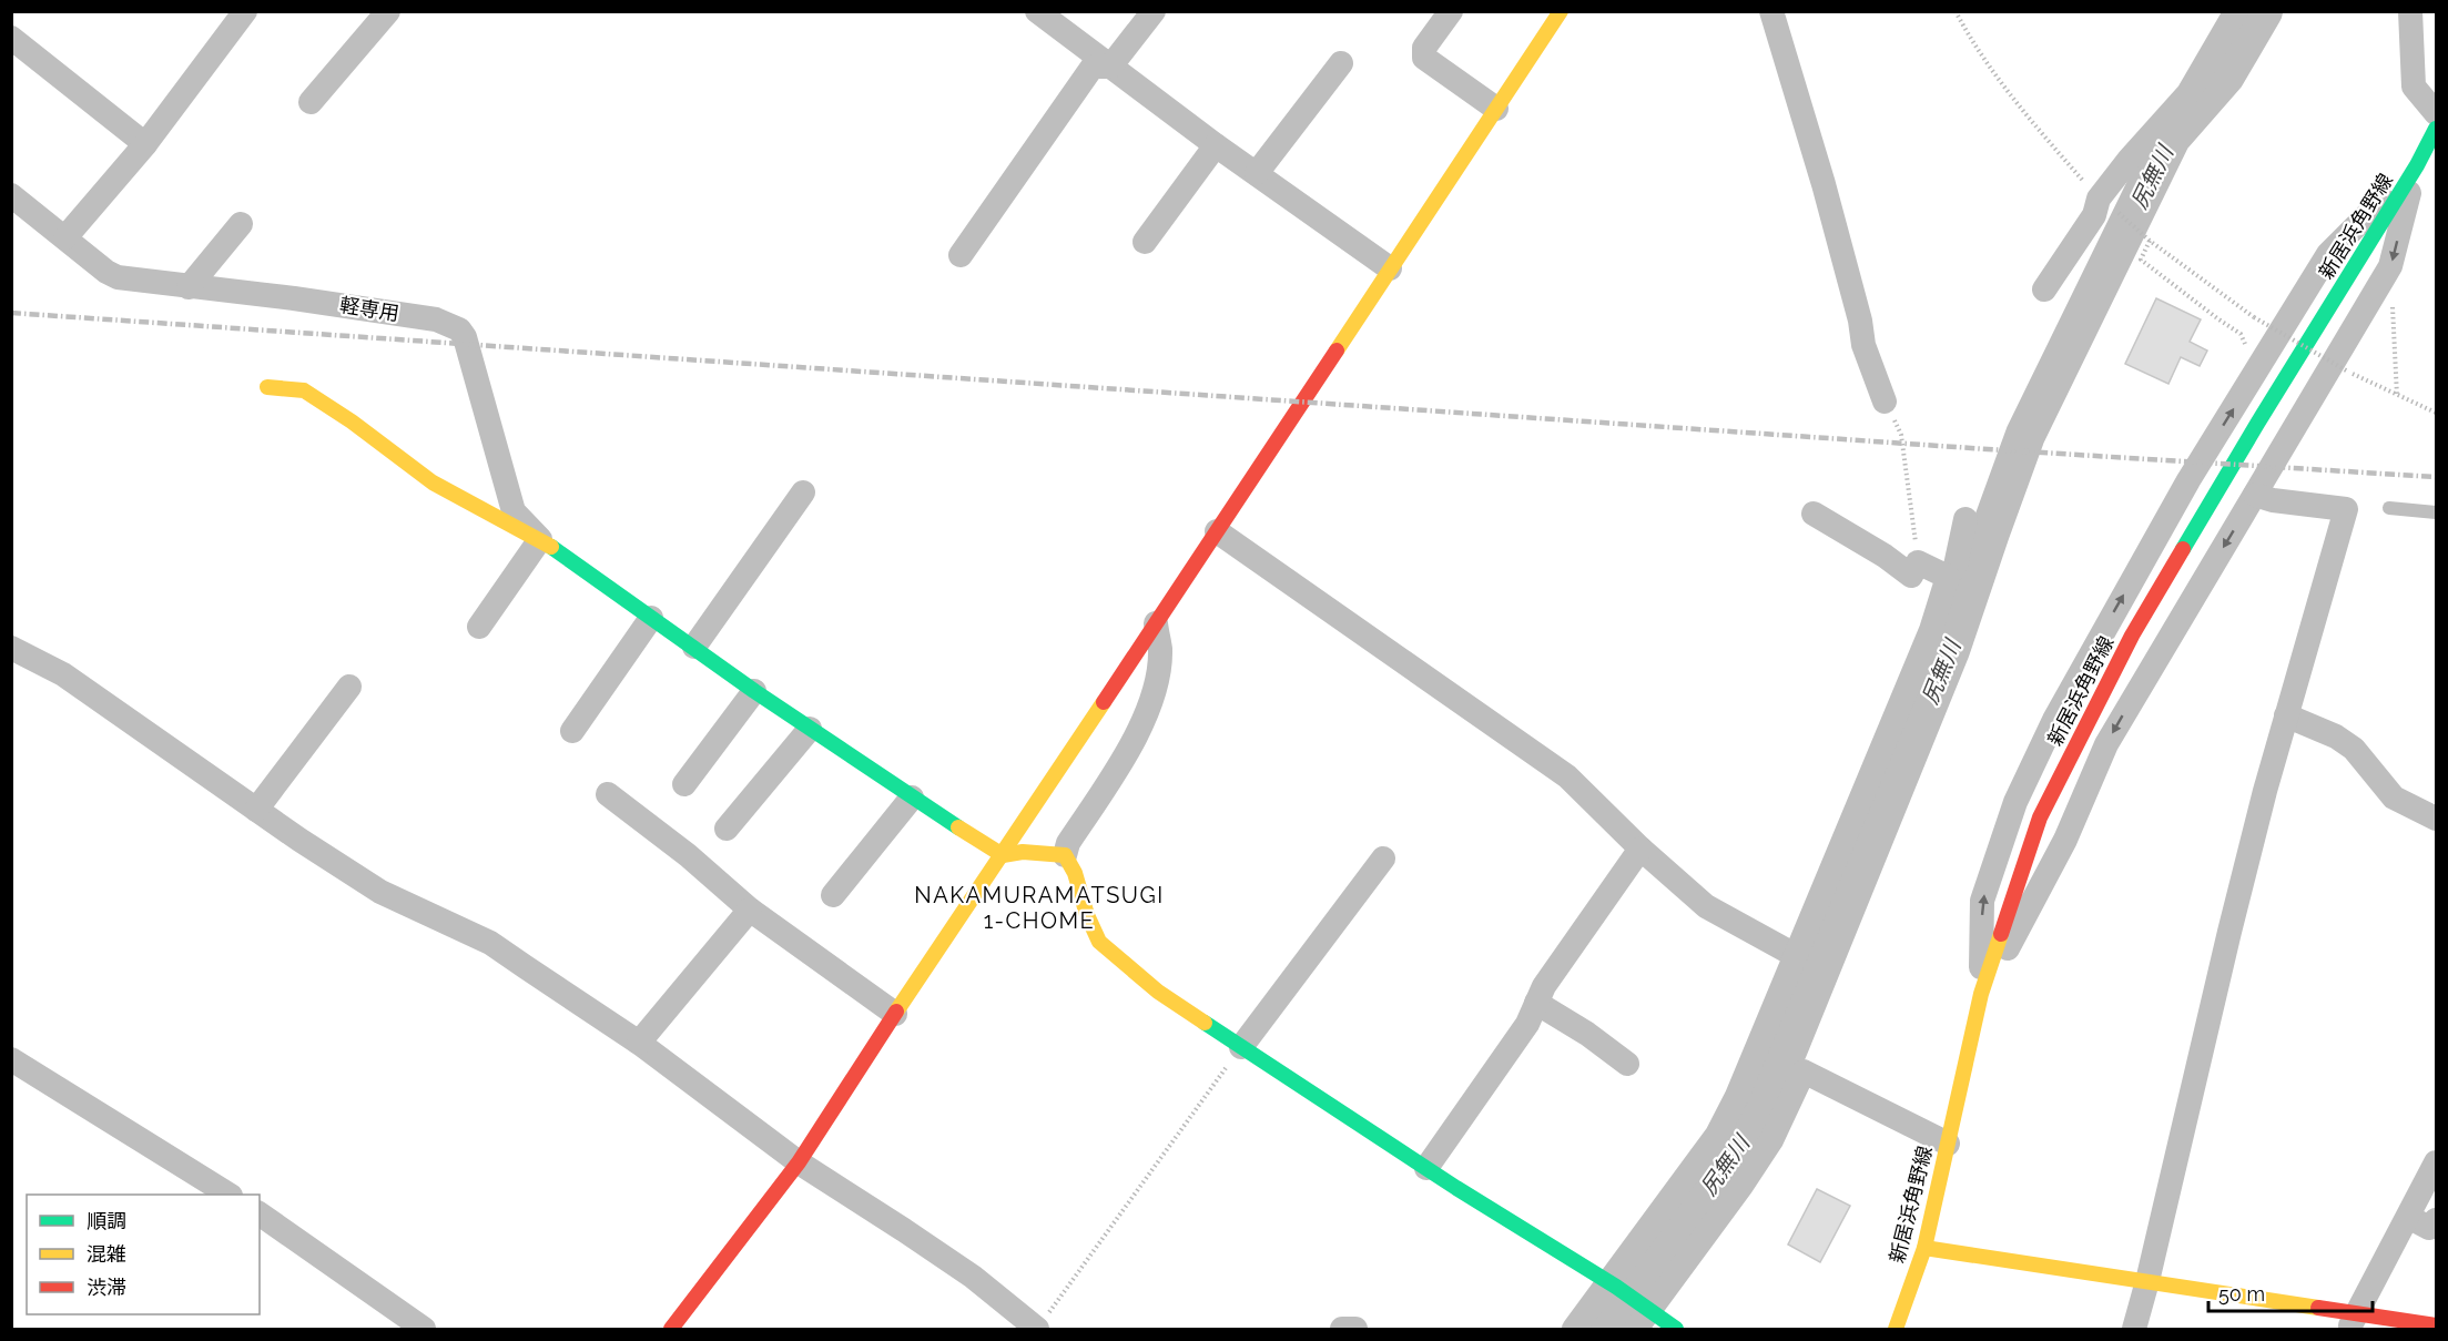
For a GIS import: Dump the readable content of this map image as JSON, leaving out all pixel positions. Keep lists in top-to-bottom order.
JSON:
{
  "streets": {
    "street": ["新居浜角野線", "軽専用"]
  },
  "districts": ["NAKAMURAMATSUGI 1-CHOME"],
  "water": ["尻無川"],
  "legend": ["順調", "混雑", "渋滞"],
  "scale_bar": "50 m"
}
